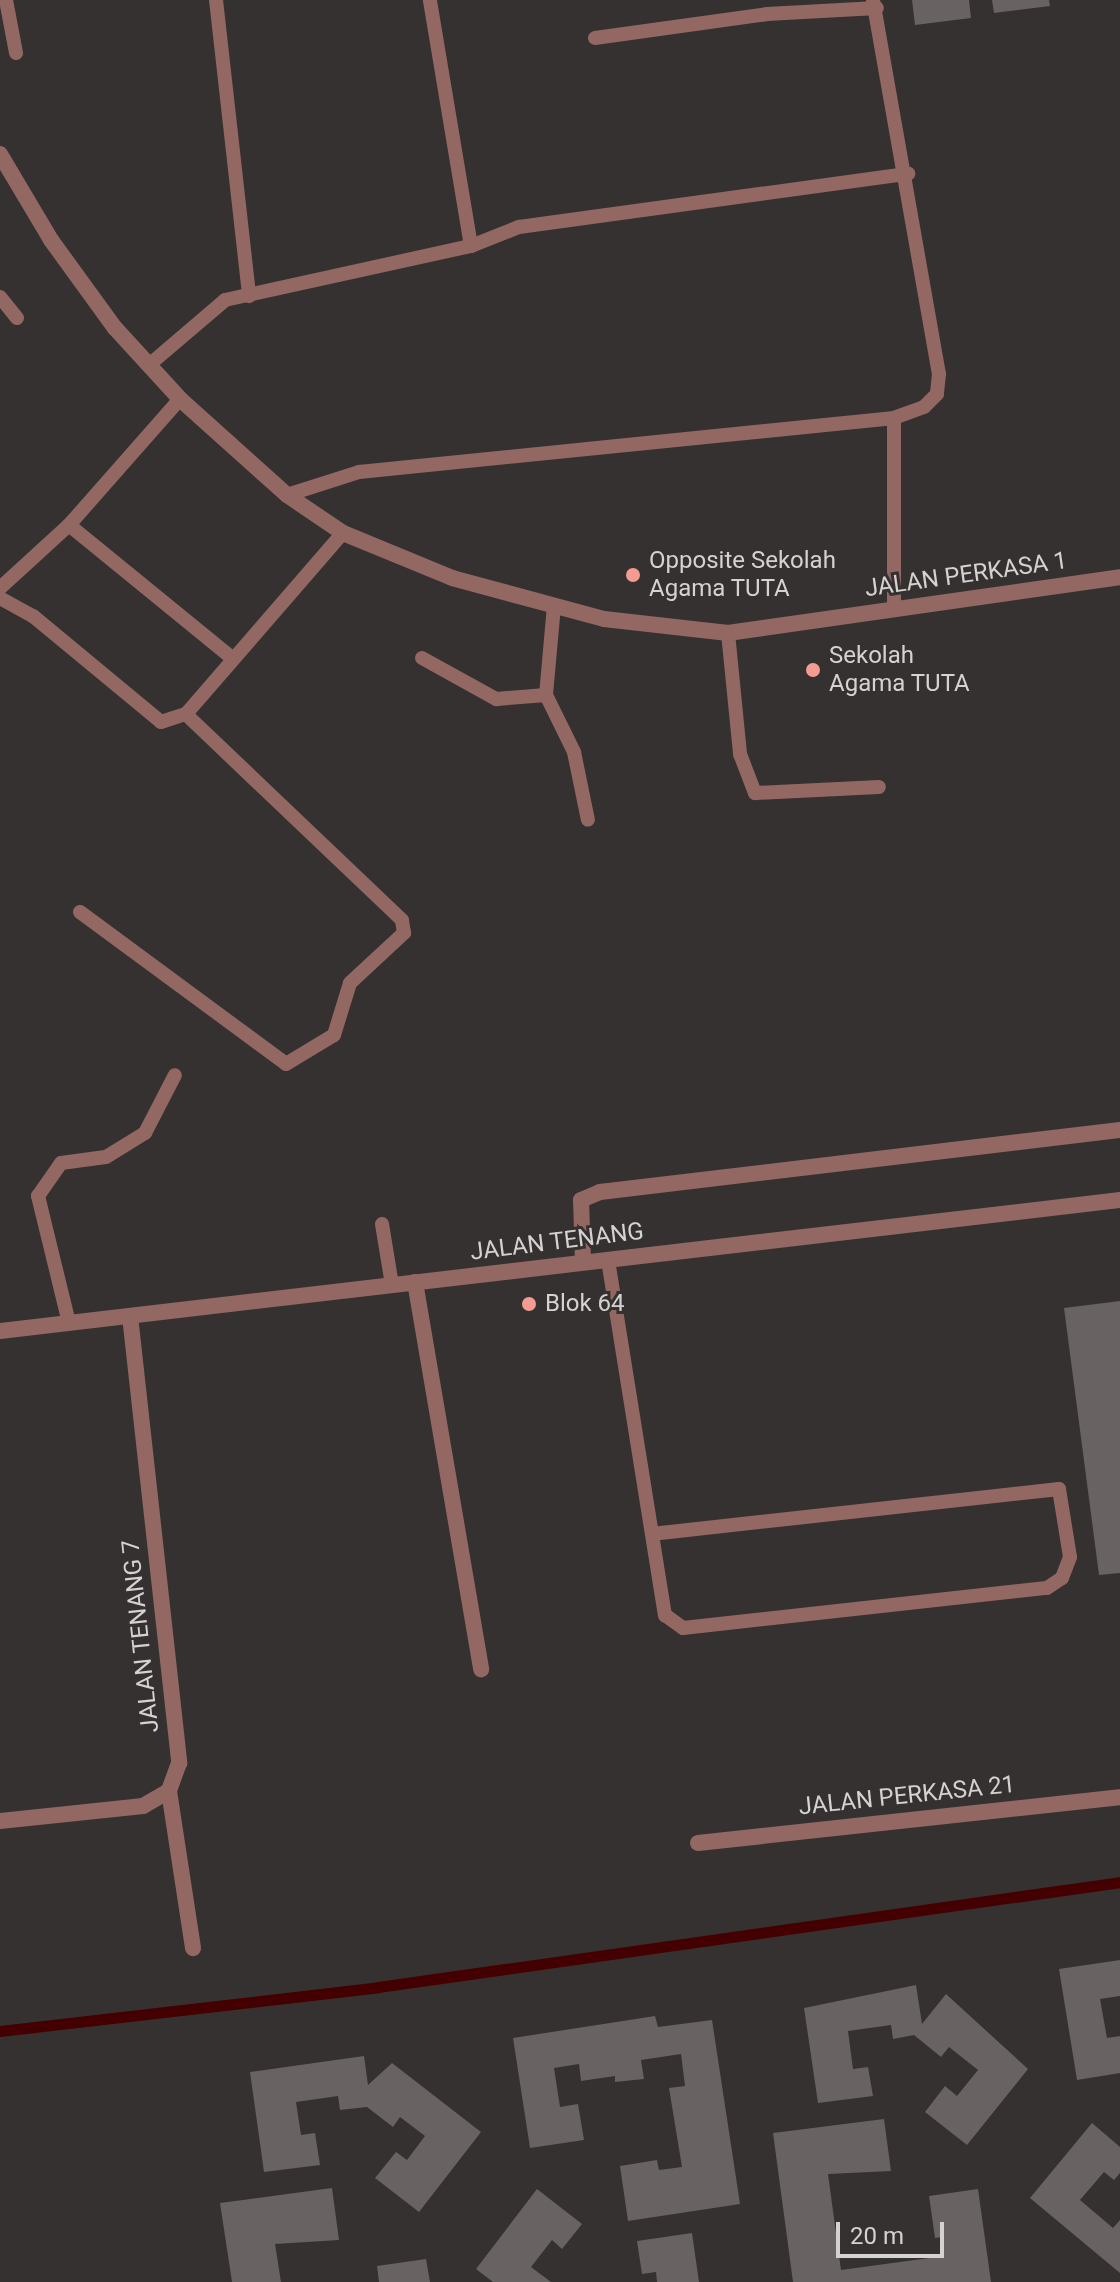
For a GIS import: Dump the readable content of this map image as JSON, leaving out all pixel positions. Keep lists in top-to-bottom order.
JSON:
{
  "streets": {
    "street": [
      "JALAN PERKASA 1",
      "JALAN TENANG",
      "JALAN TENANG 7",
      "JALAN PERKASA 21"
    ]
  },
  "crossings": [
    ["JALAN TENANG", "JALAN TENANG 7"]
  ],
  "places": ["Opposite Sekolah Agama TUTA", "Sekolah Agama TUTA", "Blok 64"],
  "scale_bar": "20 m"
}
